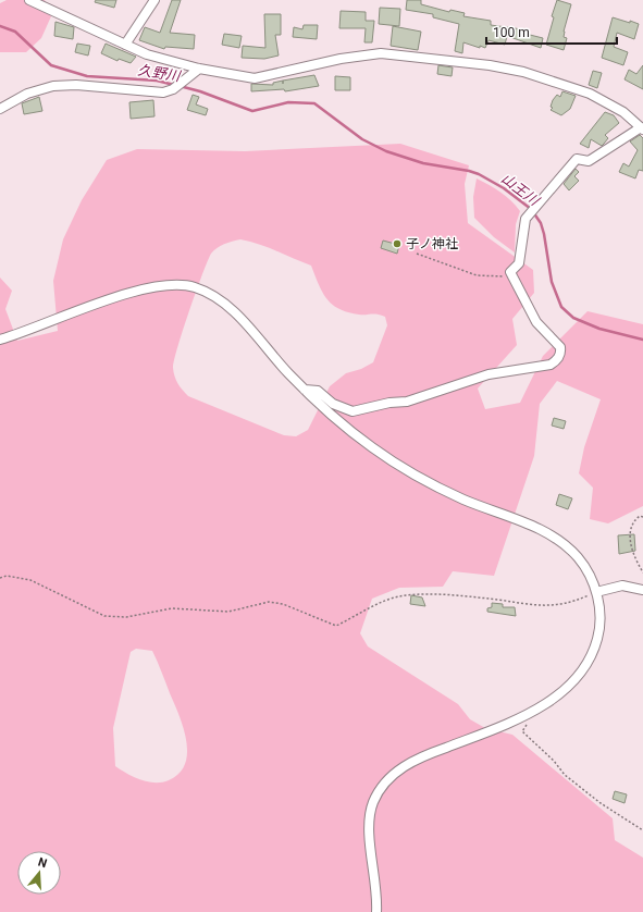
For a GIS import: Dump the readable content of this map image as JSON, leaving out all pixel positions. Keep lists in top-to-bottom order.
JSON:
{
  "water": ["久野川", "山王川"],
  "places": ["子ノ神社"],
  "scale_bar": "100 m",
  "north": "top"
}
